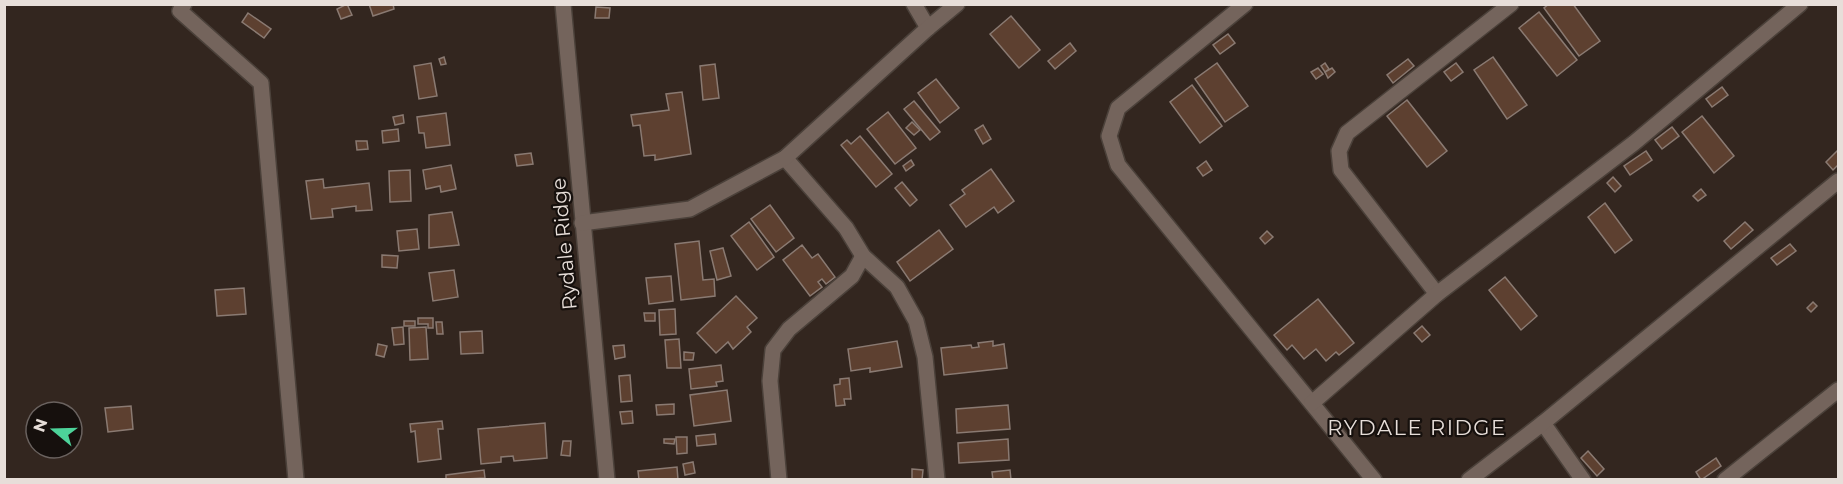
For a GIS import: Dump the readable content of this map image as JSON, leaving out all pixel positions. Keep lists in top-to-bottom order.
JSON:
{
  "streets": {
    "street": ["Rydale Ridge"]
  },
  "districts": ["RYDALE RIDGE"],
  "north": "left"
}
